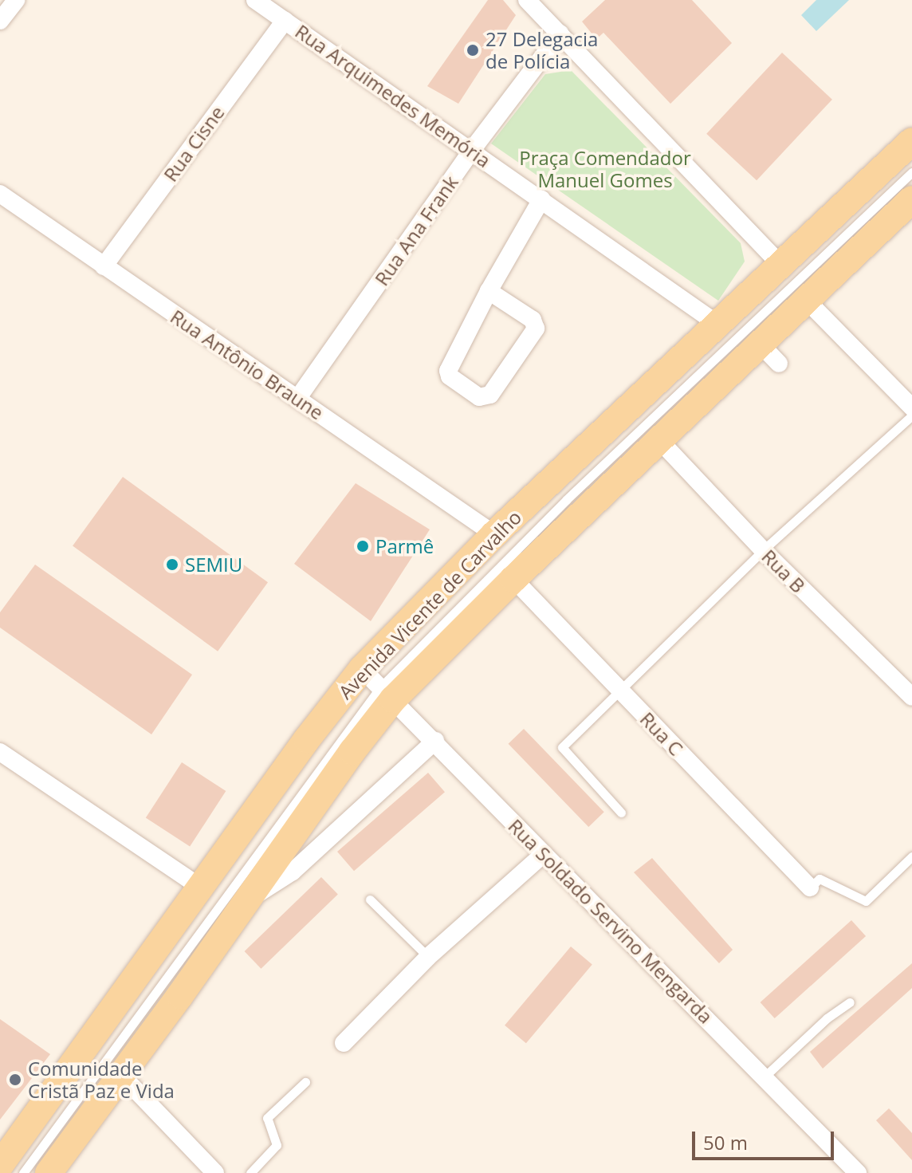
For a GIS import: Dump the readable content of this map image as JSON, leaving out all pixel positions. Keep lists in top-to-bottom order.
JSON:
{
  "streets": {
    "main road": ["Avenida Vicente de Carvalho"],
    "street": [
      "Rua Arquimedes Memória",
      "Rua Cisne",
      "Rua Ana Frank",
      "Rua Antônio Braune",
      "Rua B",
      "Rua C",
      "Rua Soldado Servino Mengarda"
    ]
  },
  "crossings": [
    ["Rua Arquimedes Memória", "Rua Cisne"],
    ["Rua Arquimedes Memória", "Rua Ana Frank"],
    ["Rua Arquimedes Memória", "Avenida Vicente de Carvalho"],
    ["Rua Cisne", "Rua Antônio Braune"],
    ["Rua Ana Frank", "Rua Antônio Braune"],
    ["Rua Antônio Braune", "Avenida Vicente de Carvalho"],
    ["Rua B", "Avenida Vicente de Carvalho"],
    ["Avenida Vicente de Carvalho", "Rua C"],
    ["Avenida Vicente de Carvalho", "Rua Soldado Servino Mengarda"]
  ],
  "parks": ["Praça Comendador Manuel Gomes"],
  "places": [
    "27 Delegacia de Polícia",
    "Parmê",
    "SEMIU",
    "Comunidade Cristã Paz e Vida"
  ],
  "scale_bar": "50 m"
}
